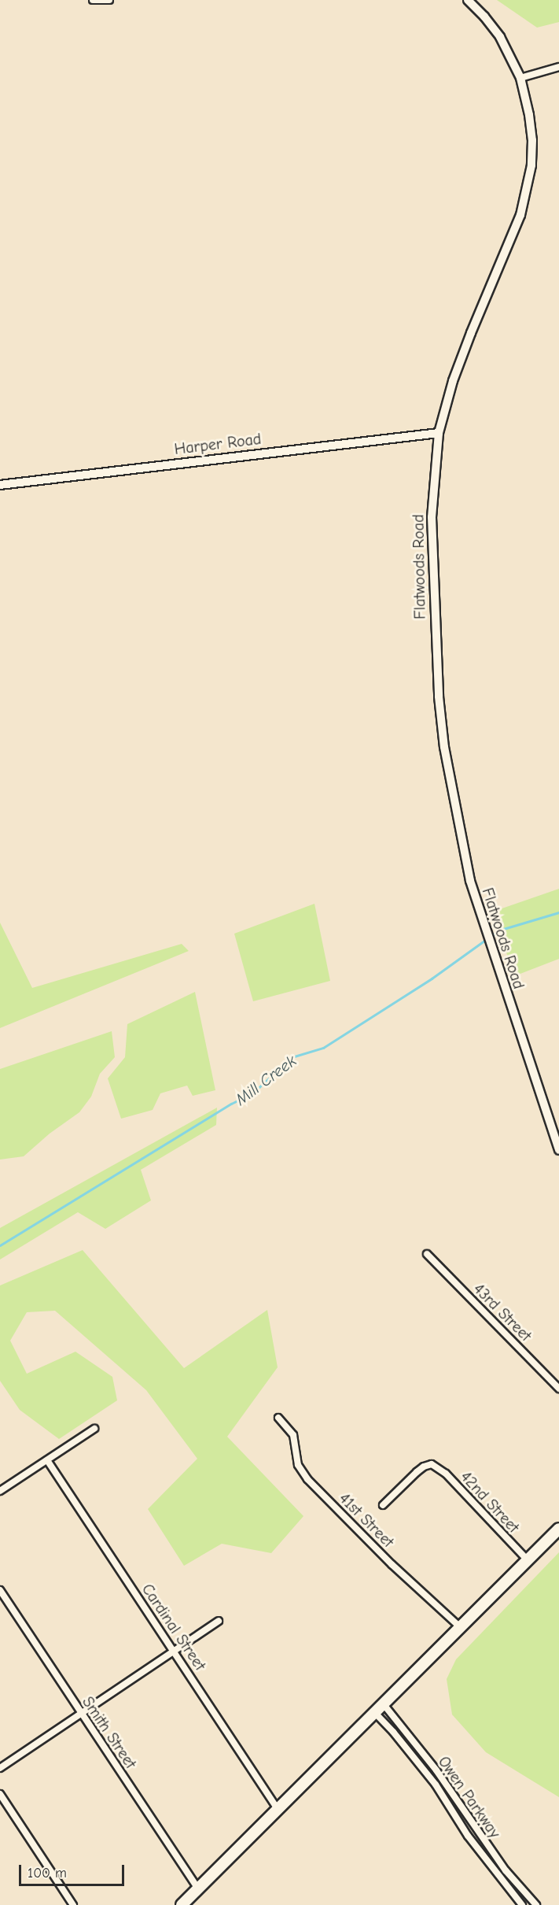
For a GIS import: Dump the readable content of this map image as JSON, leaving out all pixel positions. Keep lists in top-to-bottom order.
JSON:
{
  "streets": {
    "street": [
      "Harper Road",
      "Flatwoods Road",
      "43rd Street",
      "42nd Street",
      "41st Street",
      "Cardinal Street",
      "Smith Street",
      "Owen Parkway"
    ]
  },
  "crossings": [
    ["Harper Road", "Flatwoods Road"]
  ],
  "water": ["Mill Creek"],
  "scale_bar": "100 m"
}
